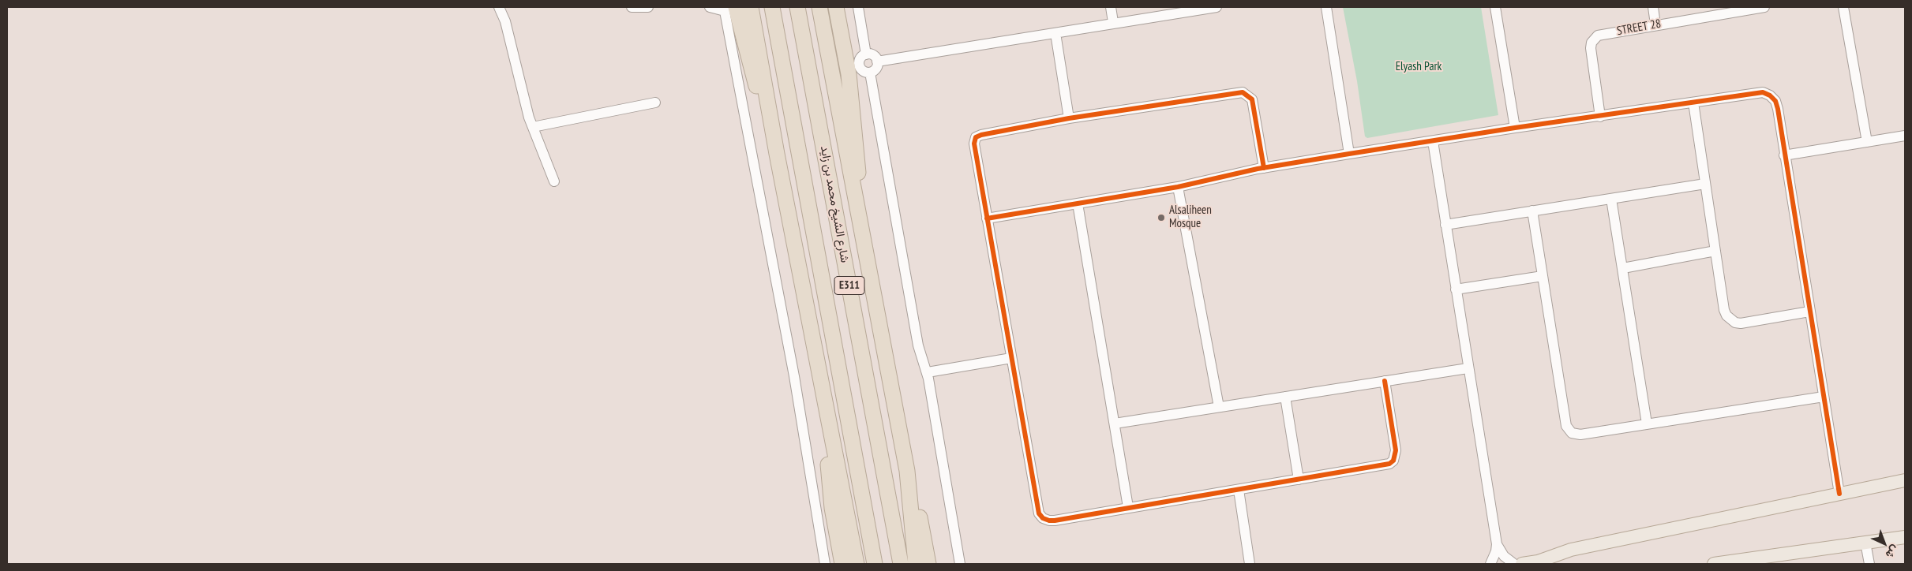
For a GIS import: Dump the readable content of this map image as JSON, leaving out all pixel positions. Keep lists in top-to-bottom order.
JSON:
{
  "streets": {
    "highway": ["شارع الشيخ محمد بن زايد", "E311"],
    "street": ["STREET 28"]
  },
  "parks": ["Elyash Park"],
  "places": ["Alsaliheen Mosque"],
  "north": "bottom right"
}
